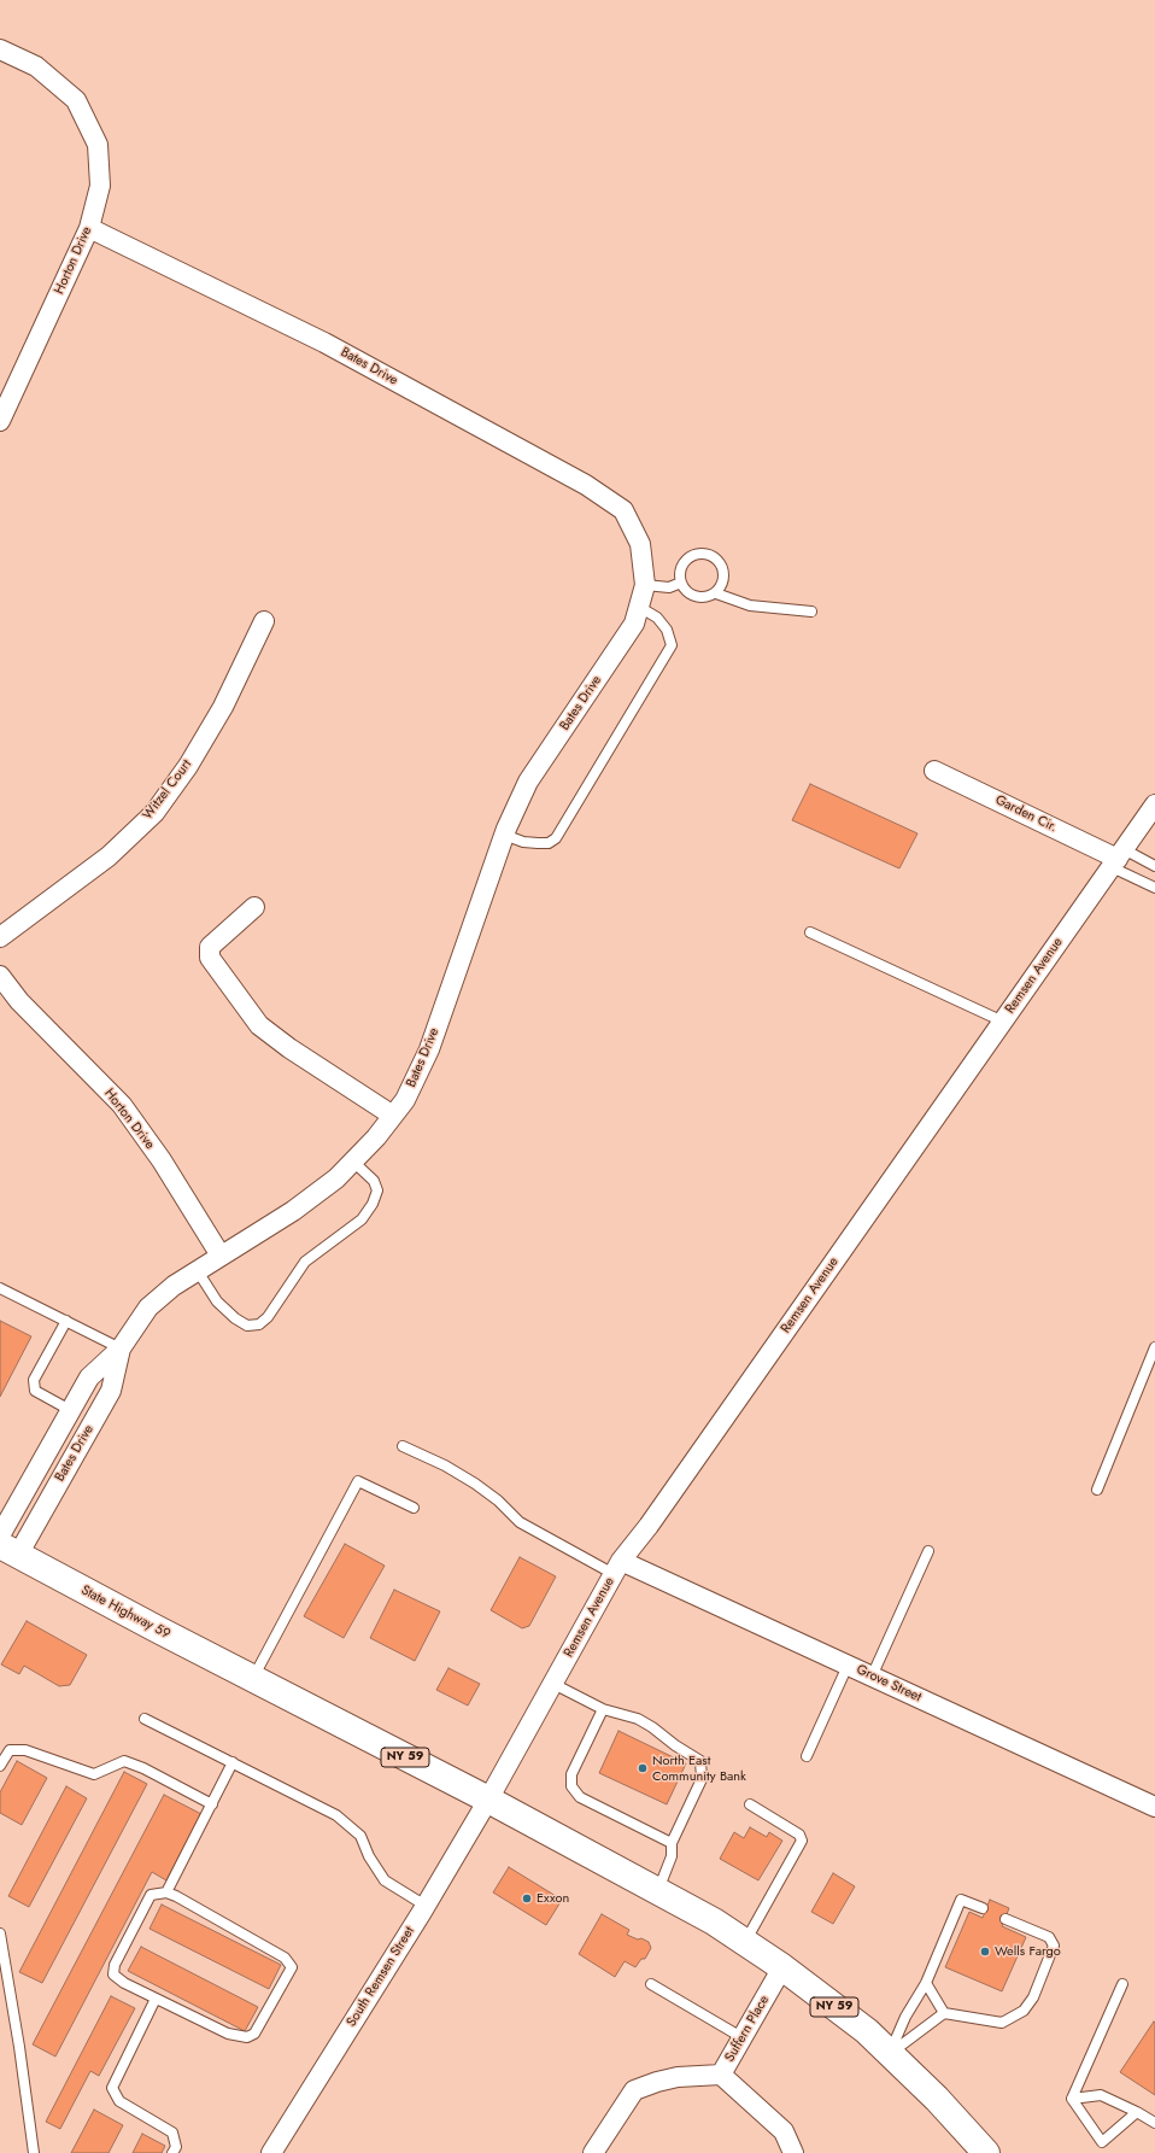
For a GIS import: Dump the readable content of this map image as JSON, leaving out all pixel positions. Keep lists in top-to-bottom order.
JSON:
{
  "streets": {
    "main road": ["State Highway 59", "NY 59"],
    "street": [
      "Horton Drive",
      "Bates Drive",
      "Witzel Court",
      "Garden Cir.",
      "Remsen Avenue",
      "Grove Street",
      "South Remsen Street",
      "Suffern Place"
    ]
  },
  "crossings": [
    ["Horton Drive", "Bates Drive"],
    ["Bates Drive", "State Highway 59"],
    ["Garden Cir.", "Remsen Avenue"],
    ["Remsen Avenue", "Grove Street"],
    ["Remsen Avenue", "NY 59"],
    ["Remsen Avenue", "South Remsen Street"],
    ["State Highway 59", "NY 59"],
    ["NY 59", "South Remsen Street"],
    ["NY 59", "Suffern Place"]
  ],
  "places": ["North East Community Bank", "Exxon", "Wells Fargo"]
}
